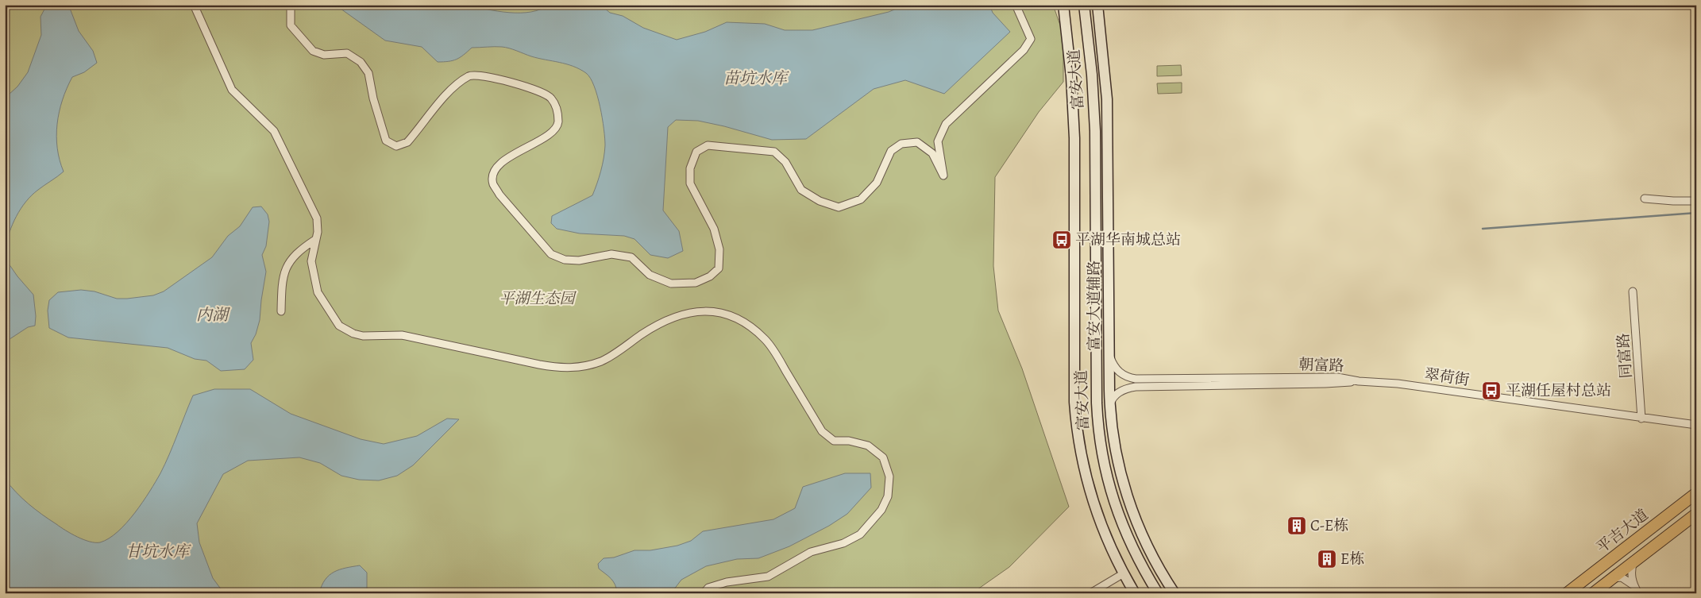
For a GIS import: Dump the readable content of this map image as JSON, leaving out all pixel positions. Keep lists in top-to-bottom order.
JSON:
{
  "streets": {
    "main road": ["富安大道", "富安大道辅路", "平吉大道"],
    "street": ["同富路", "朝富路", "翠荷街"]
  },
  "crossings": [
    ["富安大道辅路", "朝富路"],
    ["同富路", "翠荷街"],
    ["朝富路", "翠荷街"]
  ],
  "water": ["苗坑水库", "内湖", "甘坑水库"],
  "parks": ["平湖生态园"],
  "places": {
    "bus stop": ["平湖华南城总站", "平湖任屋村总站"],
    "building": ["C-E栋", "E栋"]
  }
}
